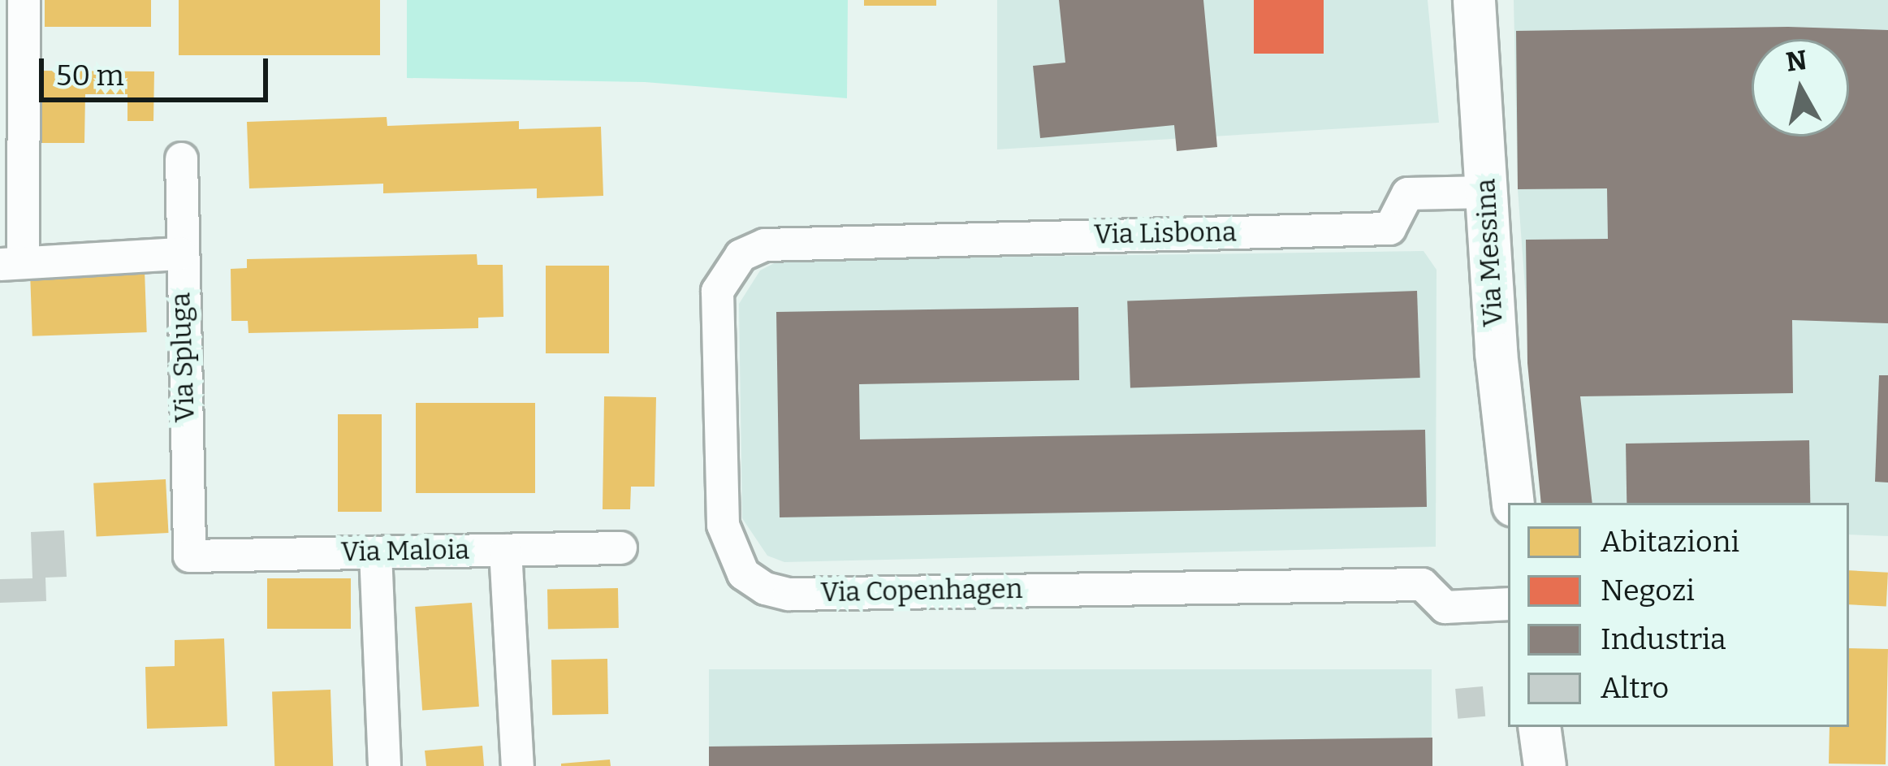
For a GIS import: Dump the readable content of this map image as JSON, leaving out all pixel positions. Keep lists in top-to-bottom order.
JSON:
{
  "streets": {
    "street": [
      "Via Lisbona",
      "Via Messina",
      "Via Spluga",
      "Via Maloia",
      "Via Copenhagen"
    ]
  },
  "crossings": [
    ["Via Lisbona", "Via Messina"],
    ["Via Lisbona", "Via Copenhagen"],
    ["Via Spluga", "Via Maloia"]
  ],
  "legend": [
    "Abitazioni",
    "Negozi",
    "Industria",
    "Altro"
  ],
  "scale_bar": "50 m",
  "north": "top"
}
